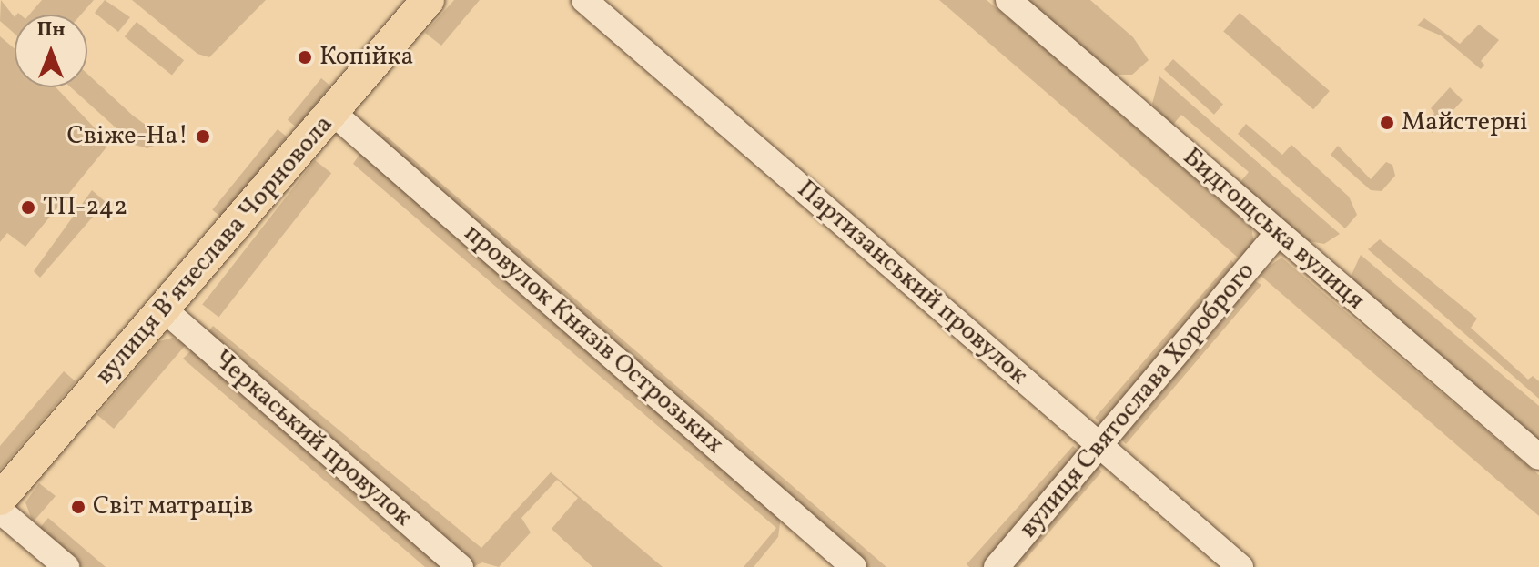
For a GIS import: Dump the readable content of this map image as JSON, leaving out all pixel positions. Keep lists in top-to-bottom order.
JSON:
{
  "streets": {
    "main road": ["вулиця Вʼячеслава Чорновола"],
    "street": [
      "Бидгощська вулиця",
      "Партизанський провулок",
      "провулок Князів Острозьких",
      "вулиця Святослава Хороброго",
      "Черкаський провулок"
    ]
  },
  "crossings": [
    ["Бидгощська вулиця", "вулиця Святослава Хороброго"],
    ["вулиця Вʼячеслава Чорновола", "провулок Князів Острозьких"],
    ["вулиця Вʼячеслава Чорновола", "Черкаський провулок"],
    ["Партизанський провулок", "вулиця Святослава Хороброго"]
  ],
  "places": [
    "Копійка",
    "Майстерні",
    "Свіже-На!",
    "ТП-242",
    "Світ матраців"
  ],
  "north": "top"
}
